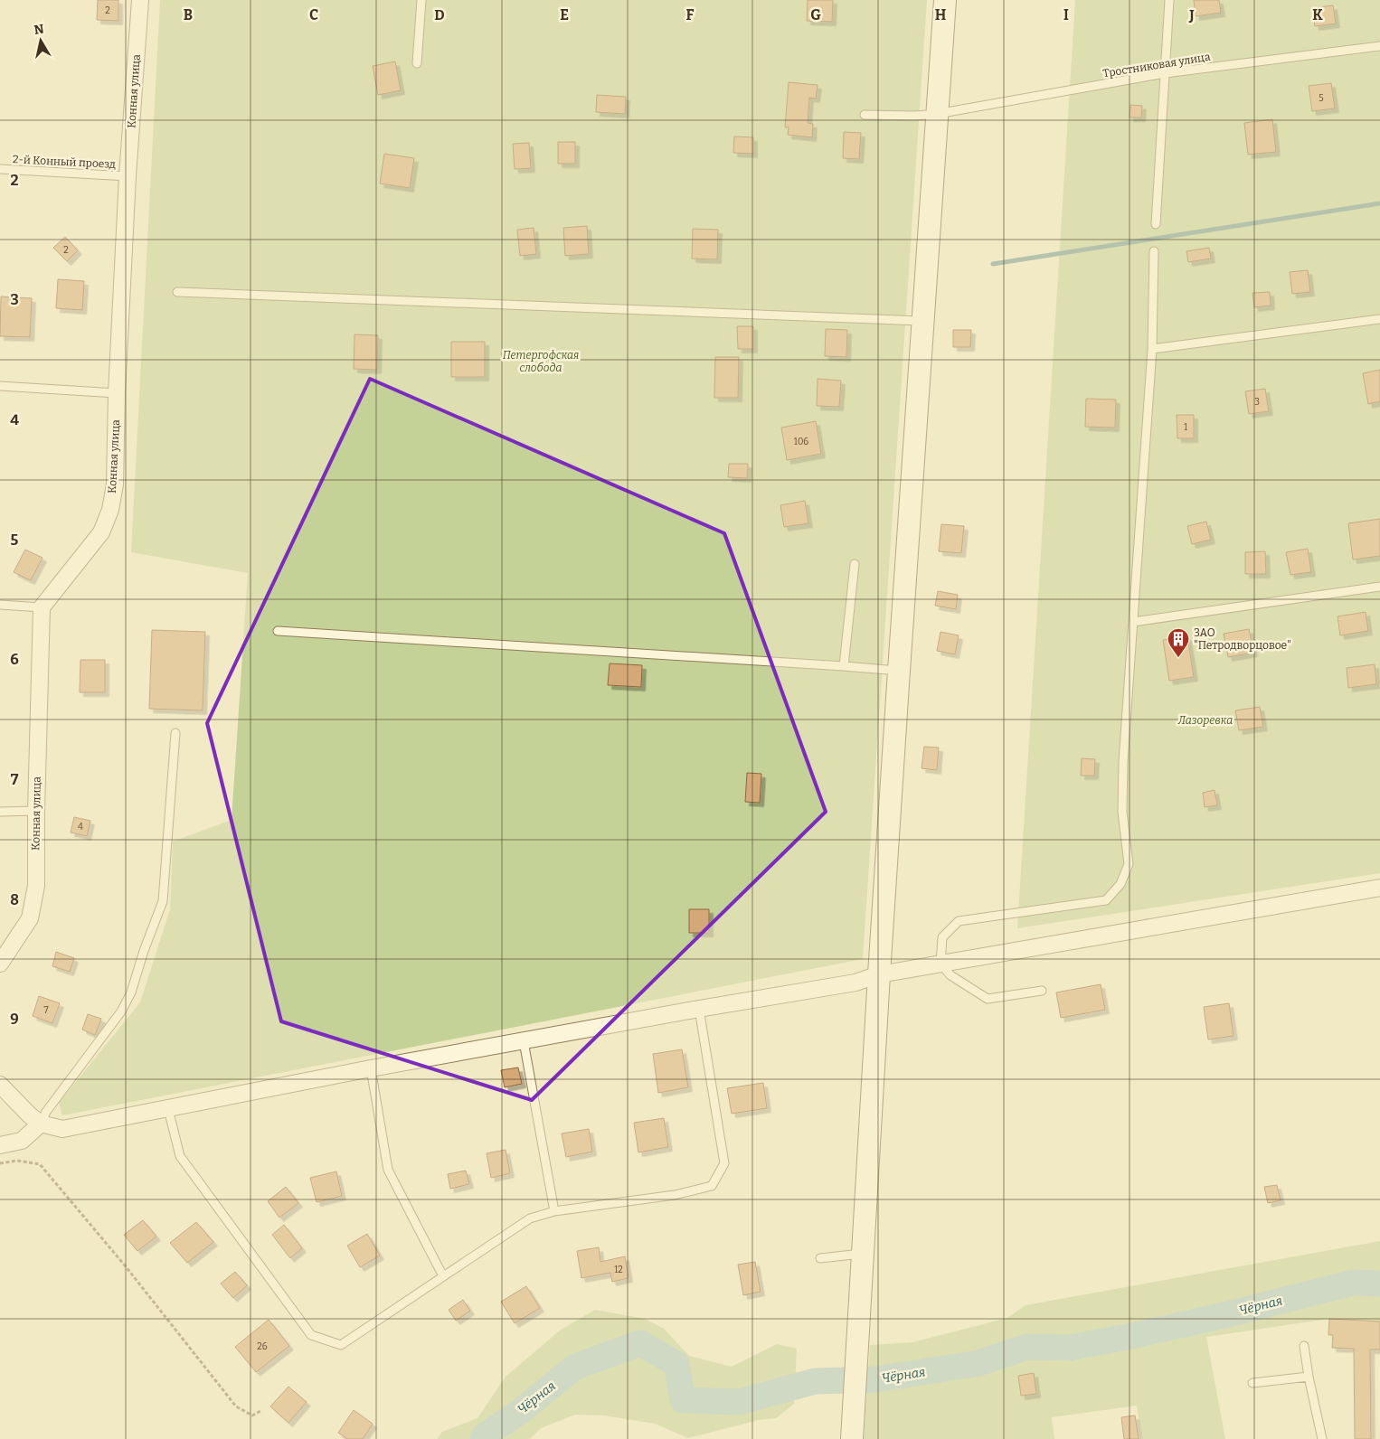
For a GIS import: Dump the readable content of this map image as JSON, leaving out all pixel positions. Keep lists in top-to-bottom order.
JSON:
{
  "streets": {
    "street": ["Конная улица"],
    "lane": ["Тростниковая улица", "2-й Конный проезд"]
  },
  "crossings": [
    ["Конная улица", "2-й Конный проезд"]
  ],
  "water": ["Чёрная"],
  "parks": ["Петергофская слобода", "Лазоревка"],
  "places": {
    "building": ["ЗАО \"Петродворцовое\""]
  },
  "house_numbers": [
    "2",
    "5",
    "2",
    "3",
    "1",
    "106",
    "4",
    "7",
    "12",
    "26"
  ],
  "north": "top",
  "grid": {
    "columns": [
      "B",
      "C",
      "D",
      "E",
      "F",
      "G",
      "H",
      "I",
      "J",
      "K"
    ],
    "rows": [
      "2",
      "3",
      "4",
      "5",
      "6",
      "7",
      "8",
      "9"
    ]
  }
}
